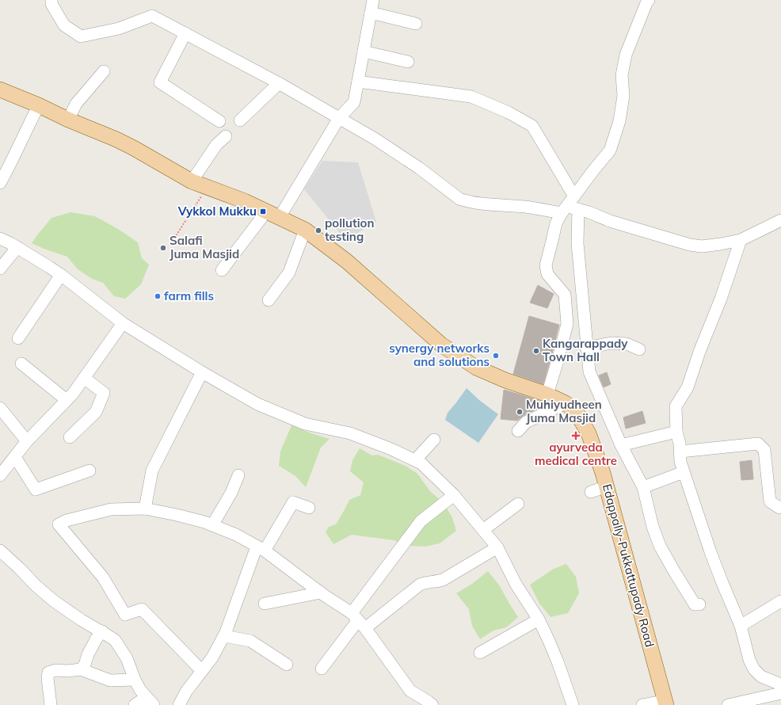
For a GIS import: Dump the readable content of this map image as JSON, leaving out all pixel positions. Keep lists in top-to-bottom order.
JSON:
{
  "streets": {
    "main road": ["Edappally-Pukkattupady Road"]
  },
  "places": {
    "transit": ["Vykkol Mukku"],
    "other": [
      "pollution testing",
      "Salafi Juma Masjid",
      "farm fills",
      "Kangarappady Town Hall",
      "synergy networks and solutions",
      "Muhiyudheen Juma Masjid"
    ],
    "health": ["ayurveda medical centre"]
  }
}
